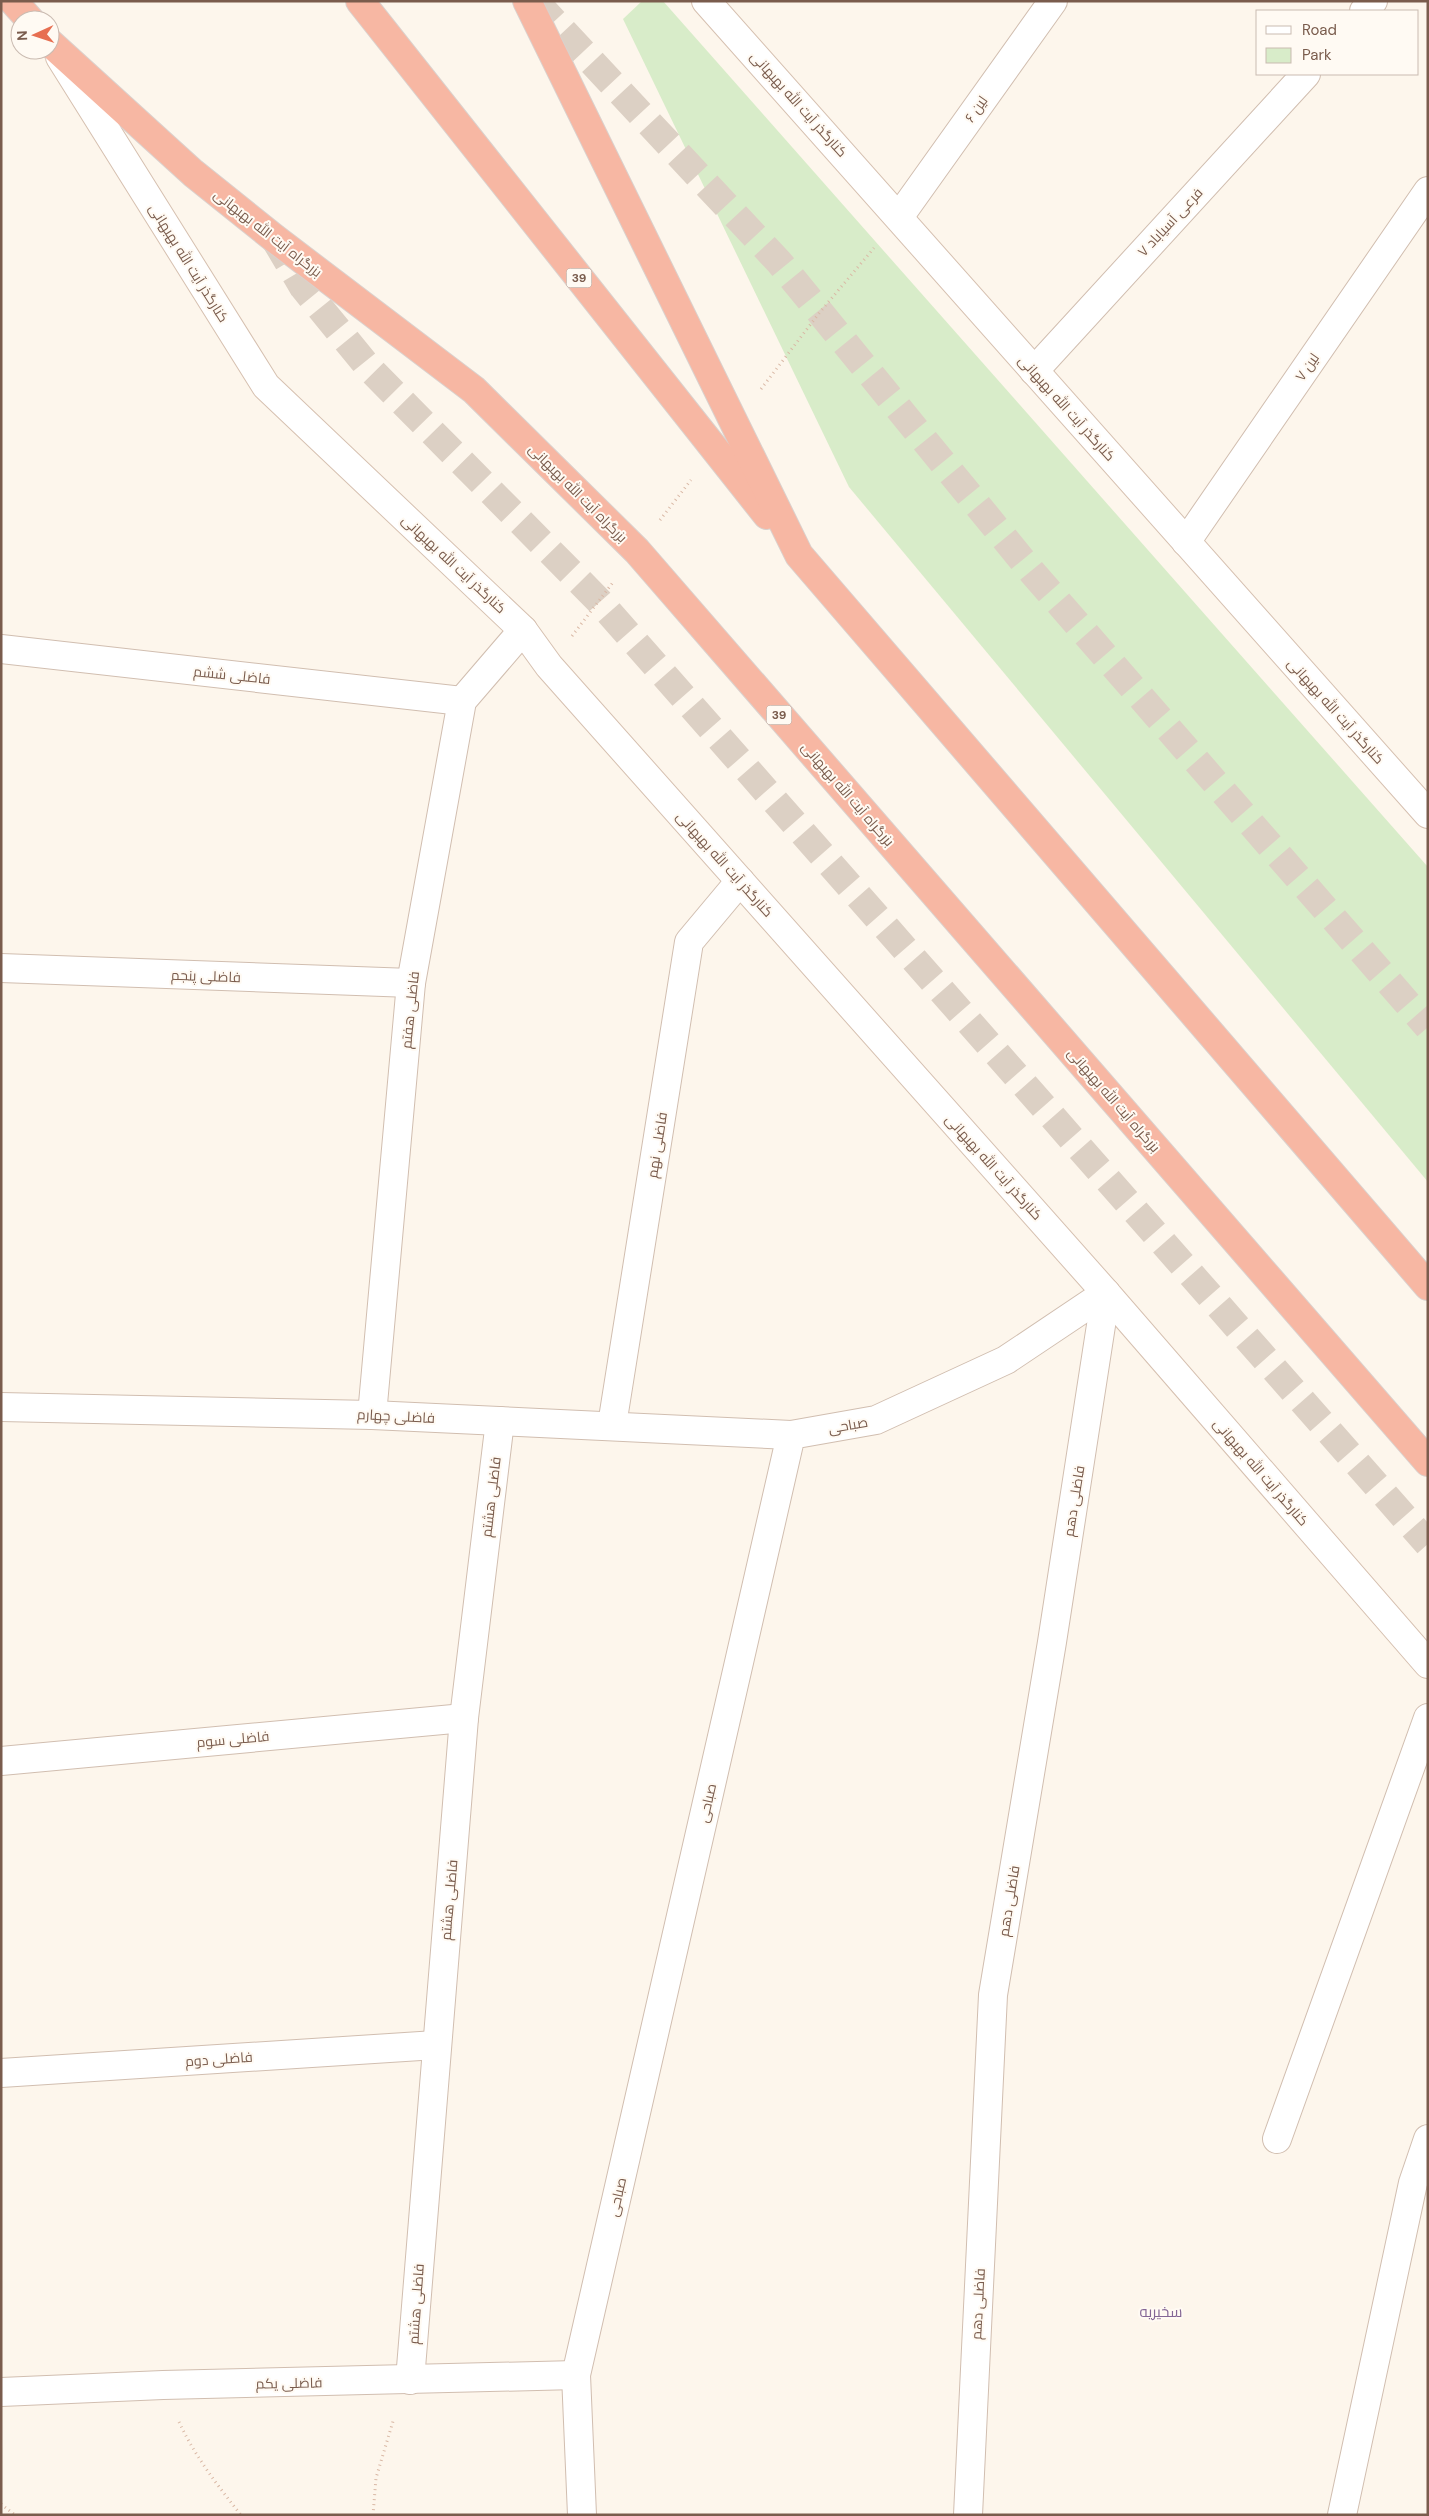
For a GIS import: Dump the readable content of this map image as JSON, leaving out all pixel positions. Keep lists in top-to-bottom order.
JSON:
{
  "streets": {
    "highway": ["بزرگراه آیت الله بهبهانی", "39"],
    "street": [
      "کنارگذر آیت الله بهبهانی",
      "لین ۶",
      "۷ فرعی آسیاباد",
      "لین ۷",
      "فاضلی ششم",
      "فاضلی پنجم",
      "فاضلی هفتم",
      "فاضلی نهم",
      "فاضلی چهارم",
      "صباحی",
      "فاضلی هشتم",
      "فاضلی دهم",
      "فاضلی سوم",
      "فاضلی دوم",
      "فاضلی یکم"
    ]
  },
  "crossings": [
    ["کنارگذر آیت الله بهبهانی", "لین ۶"],
    ["کنارگذر آیت الله بهبهانی", "۷ فرعی آسیاباد"],
    ["کنارگذر آیت الله بهبهانی", "لین ۷"],
    ["کنارگذر آیت الله بهبهانی", "فاضلی نهم"],
    ["کنارگذر آیت الله بهبهانی", "صباحی"],
    ["کنارگذر آیت الله بهبهانی", "فاضلی دهم"],
    ["فاضلی ششم", "فاضلی هفتم"],
    ["فاضلی پنجم", "فاضلی هفتم"],
    ["فاضلی هفتم", "فاضلی چهارم"],
    ["فاضلی نهم", "فاضلی چهارم"],
    ["فاضلی چهارم", "صباحی"],
    ["فاضلی چهارم", "فاضلی هشتم"],
    ["صباحی", "فاضلی دهم"],
    ["صباحی", "فاضلی یکم"],
    ["فاضلی هشتم", "فاضلی سوم"],
    ["فاضلی هشتم", "فاضلی دوم"],
    ["فاضلی هشتم", "فاضلی یکم"]
  ],
  "districts": ["سخیریه"],
  "legend": ["Road", "Park"],
  "north": "left"
}
